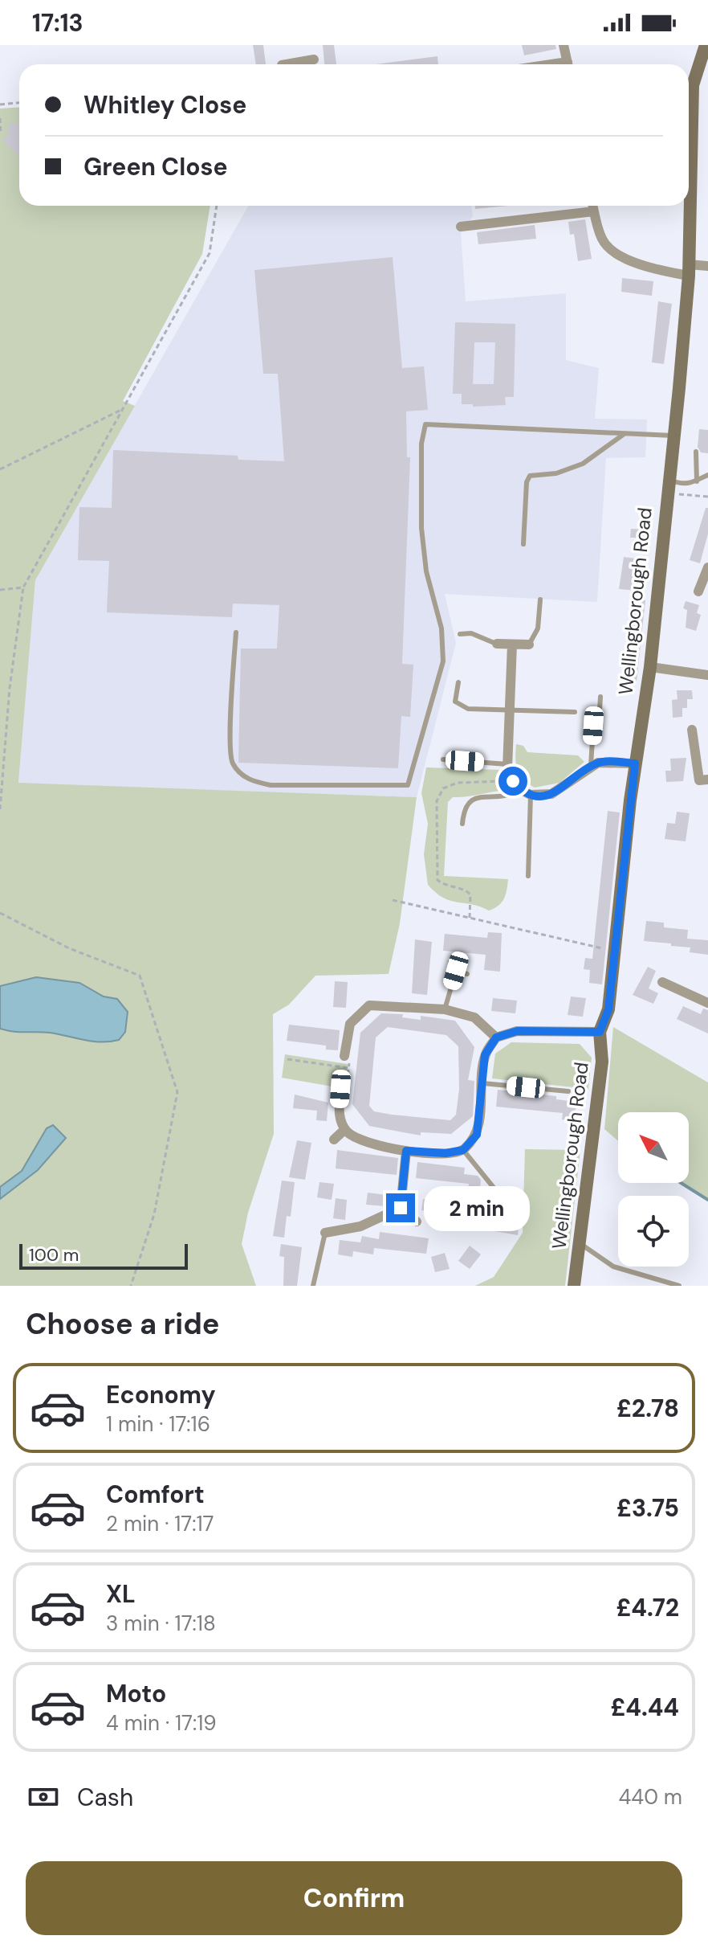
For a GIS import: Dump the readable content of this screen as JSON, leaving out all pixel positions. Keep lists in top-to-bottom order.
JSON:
{
  "streets": {
    "main road": ["Wellingborough Road"]
  },
  "scale_bar": "100 m",
  "north": "top left",
  "page": {
    "status": "17:13",
    "banner": ["Whitley Close", "Green Close"],
    "bubble": "2 min",
    "scale": "100 m",
    "heading": "Choose a ride",
    "list": [
      {
        "name": "Economy",
        "note": "1 min · 17:16",
        "value": "£2.78"
      },
      {
        "name": "Comfort",
        "note": "2 min · 17:17",
        "value": "£3.75"
      },
      {
        "name": "XL",
        "note": "3 min · 17:18",
        "value": "£4.72"
      },
      {
        "name": "Moto",
        "note": "4 min · 17:19",
        "value": "£4.44"
      }
    ],
    "pay": ["Cash", "440 m"],
    "buttons": "Confirm"
  }
}
